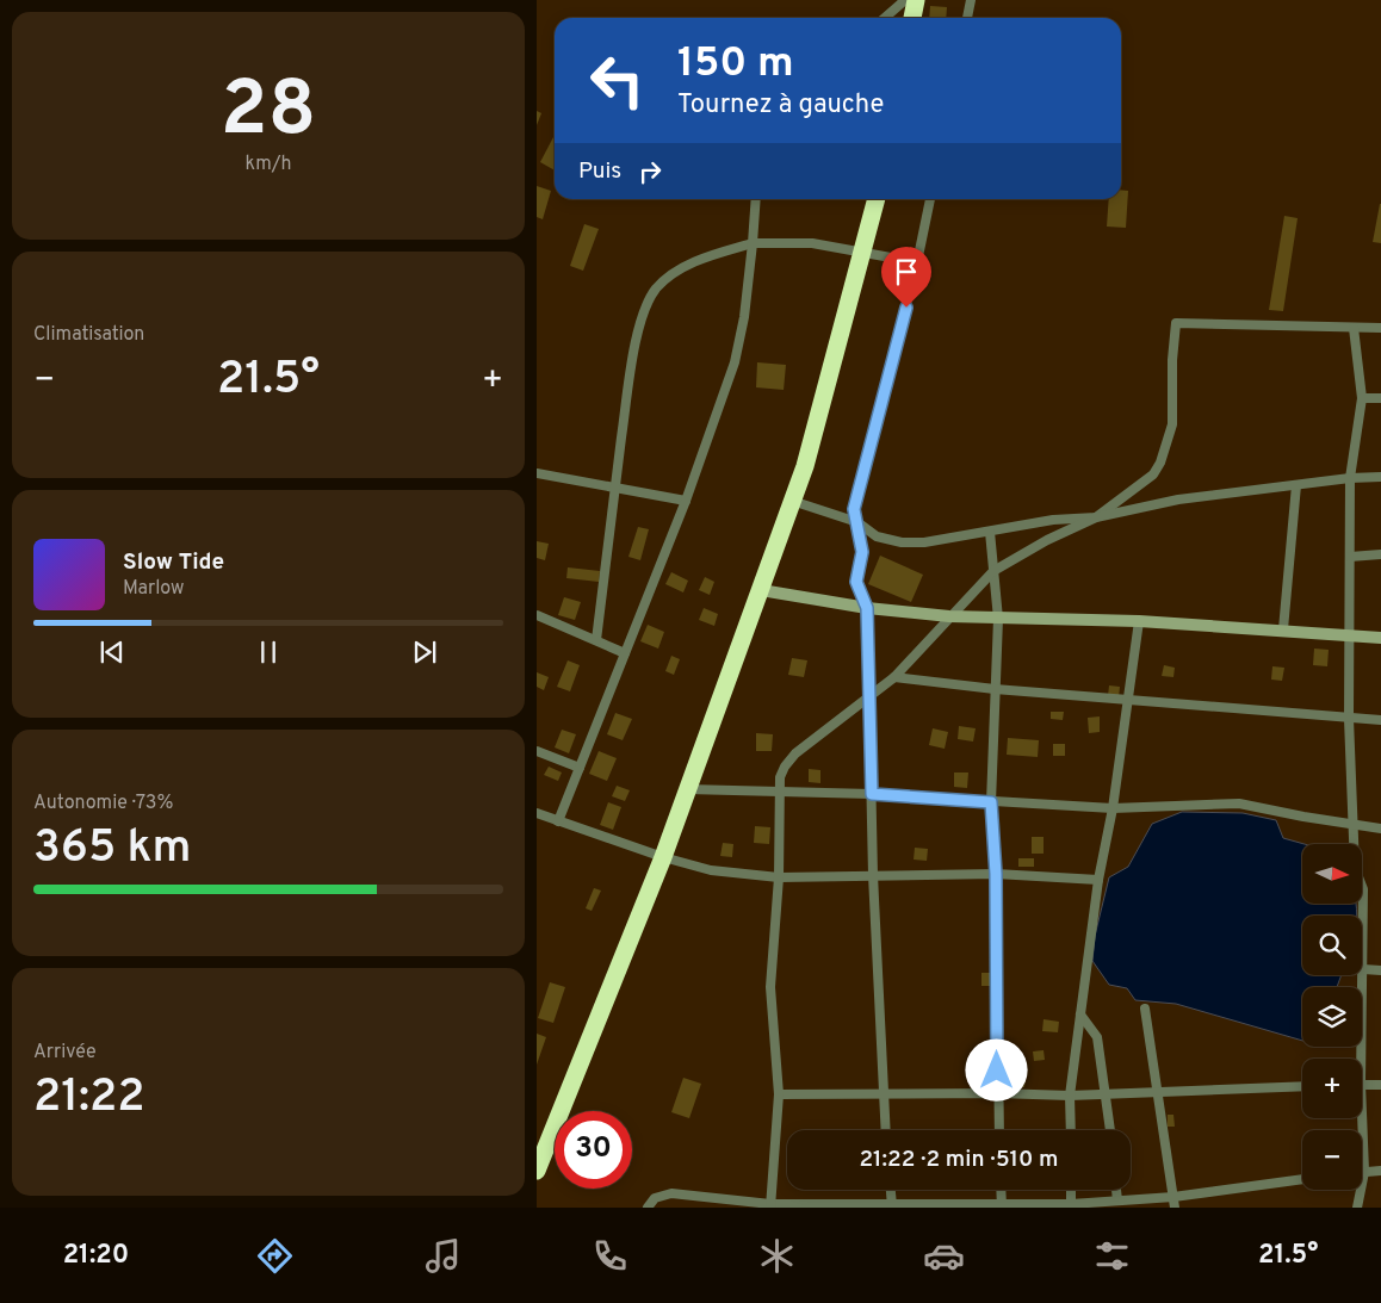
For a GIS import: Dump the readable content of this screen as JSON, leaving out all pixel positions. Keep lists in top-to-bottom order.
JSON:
{
  "north": "right",
  "page": {
    "tile": [
      ["28", "km/h"],
      "Climatisation",
      ["Autonomie · 73%", "365 km"],
      ["Arrivée", "21:22"]
    ],
    "turn": ["150 m", "Tournez à gauche"],
    "then": "Puis",
    "heat": ["−", "21.5°", "+"],
    "song": ["Slow Tide", "Marlow"],
    "map_buttons": ["+", "−"],
    "limit": "30",
    "trip": "21:22 · 2 min · 510 m",
    "tabs": ["21:20", "21.5°"]
  }
}
